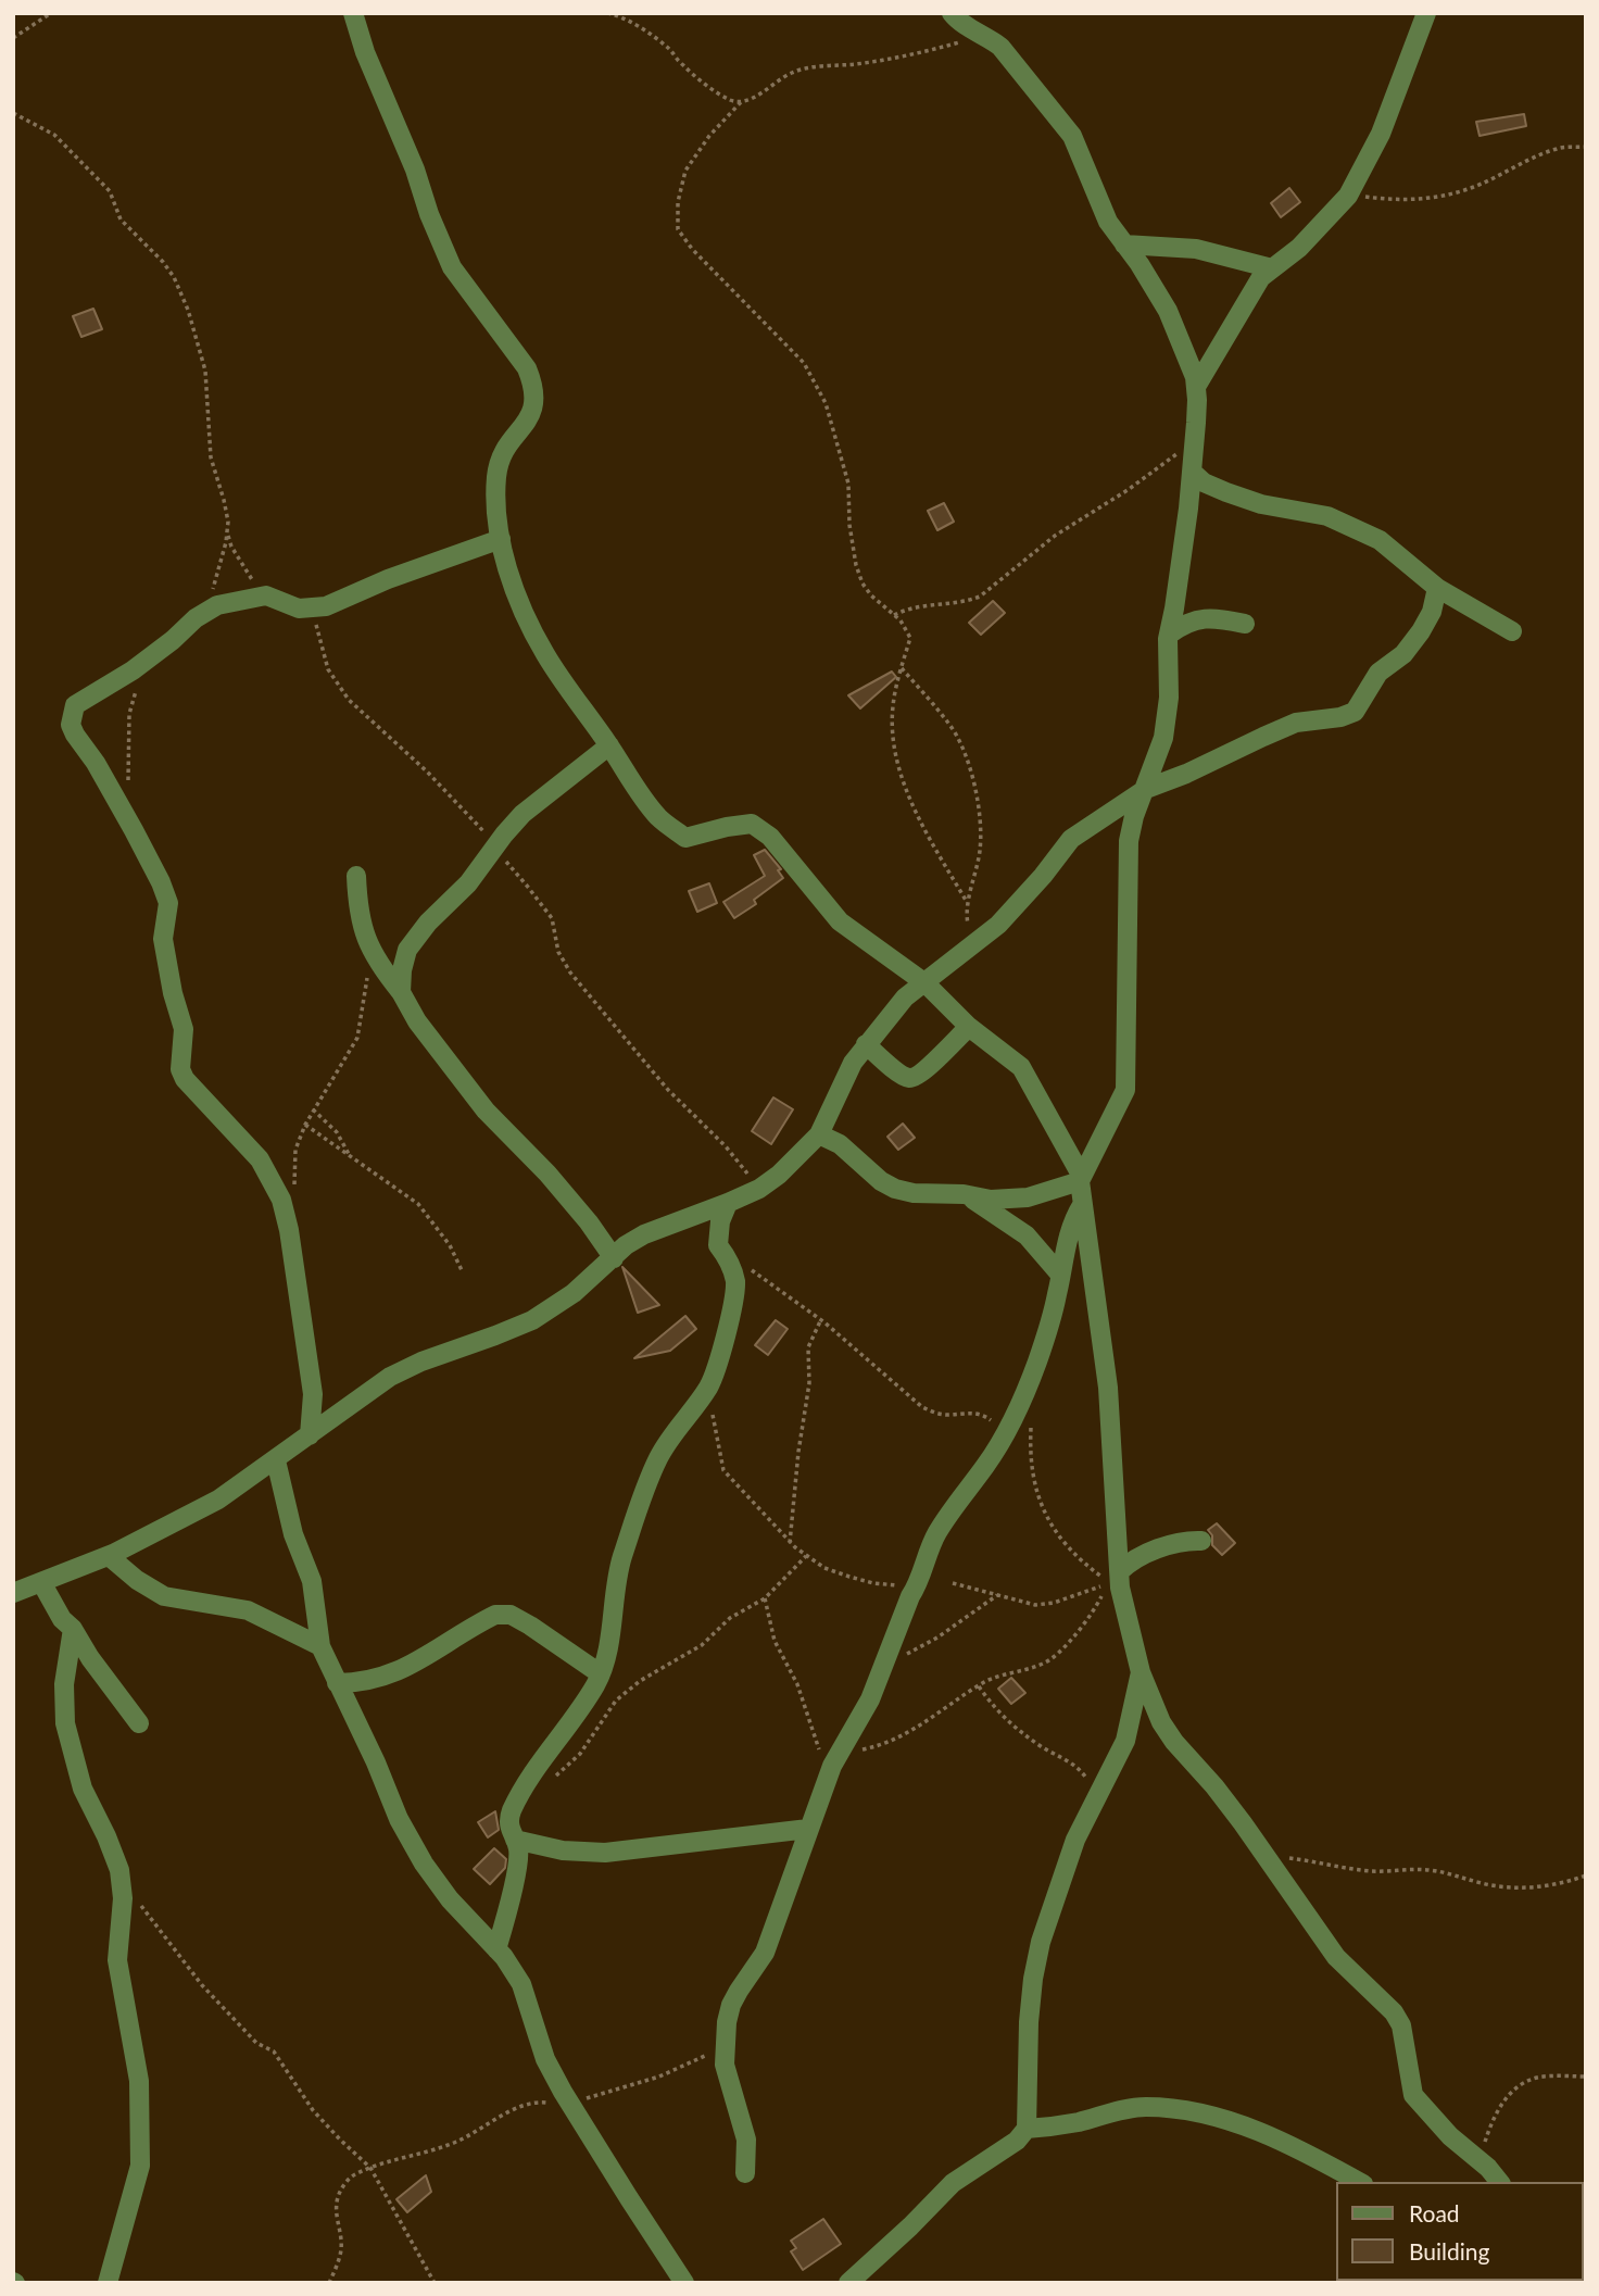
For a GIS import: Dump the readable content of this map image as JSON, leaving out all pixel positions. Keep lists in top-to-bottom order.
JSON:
{
  "legend": ["Road", "Building"]
}
